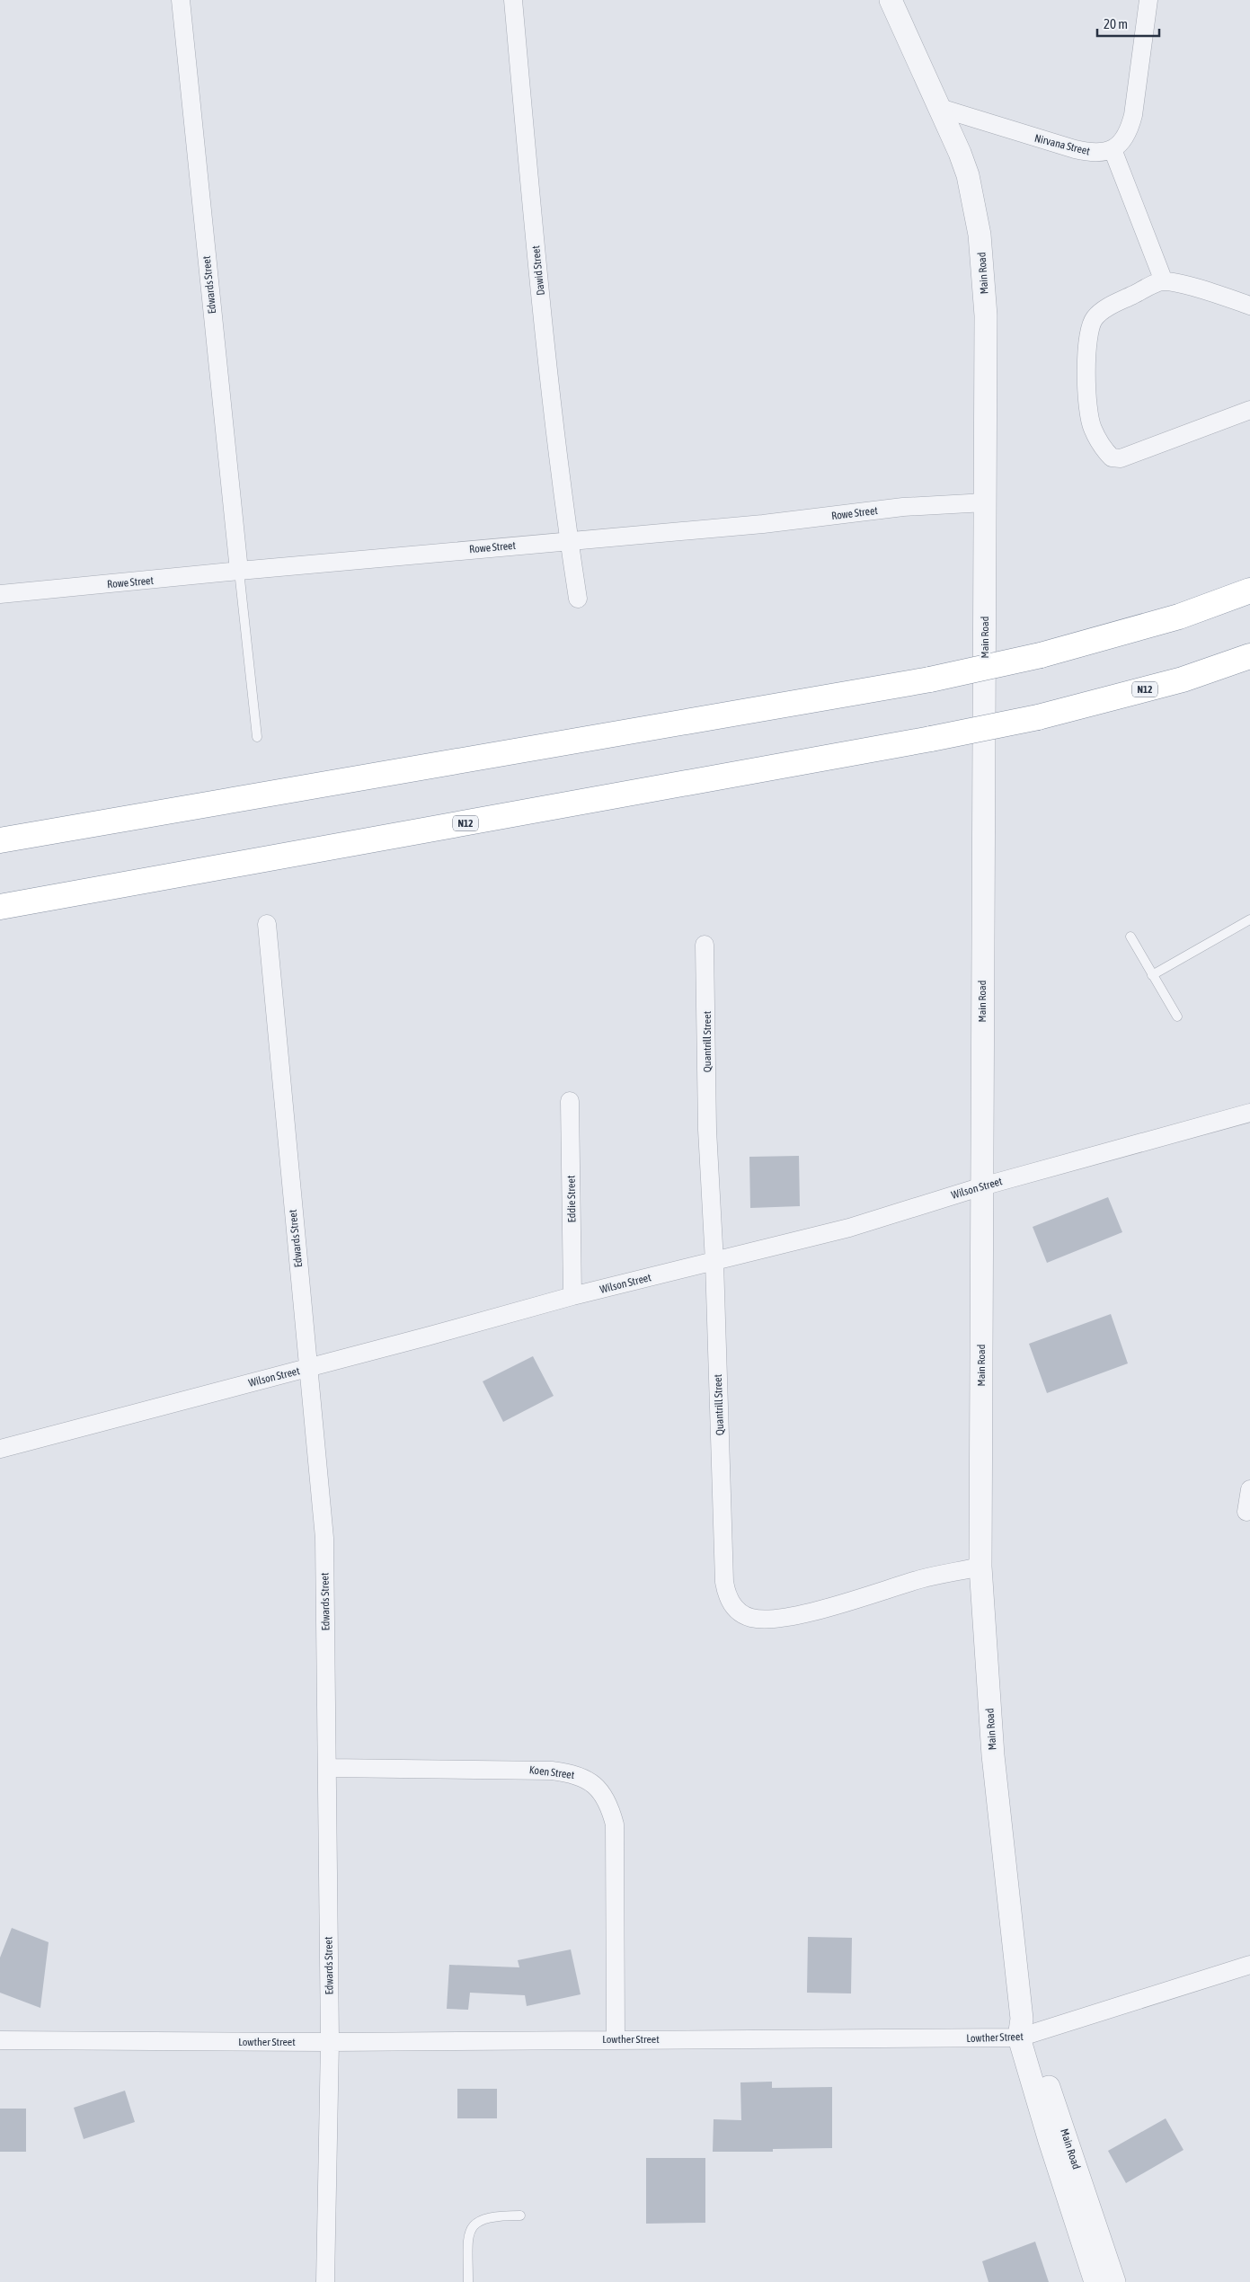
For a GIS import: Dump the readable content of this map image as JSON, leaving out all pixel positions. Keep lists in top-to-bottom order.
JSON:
{
  "streets": {
    "highway": ["N12"],
    "street": [
      "Nirvana Street",
      "Dawid Street",
      "Main Road",
      "Edwards Street",
      "Rowe Street",
      "Quantrill Street",
      "Wilson Street",
      "Eddie Street",
      "Koen Street",
      "Lowther Street"
    ]
  },
  "crossings": [
    ["Nirvana Street", "Main Road"],
    ["Dawid Street", "Rowe Street"],
    ["Main Road", "Rowe Street"],
    ["Main Road", "Quantrill Street"],
    ["Main Road", "Wilson Street"],
    ["Main Road", "Lowther Street"],
    ["Edwards Street", "Rowe Street"],
    ["Edwards Street", "Wilson Street"],
    ["Edwards Street", "Koen Street"],
    ["Edwards Street", "Lowther Street"],
    ["Quantrill Street", "Wilson Street"],
    ["Wilson Street", "Eddie Street"],
    ["Koen Street", "Lowther Street"]
  ],
  "scale_bar": "20 m"
}
